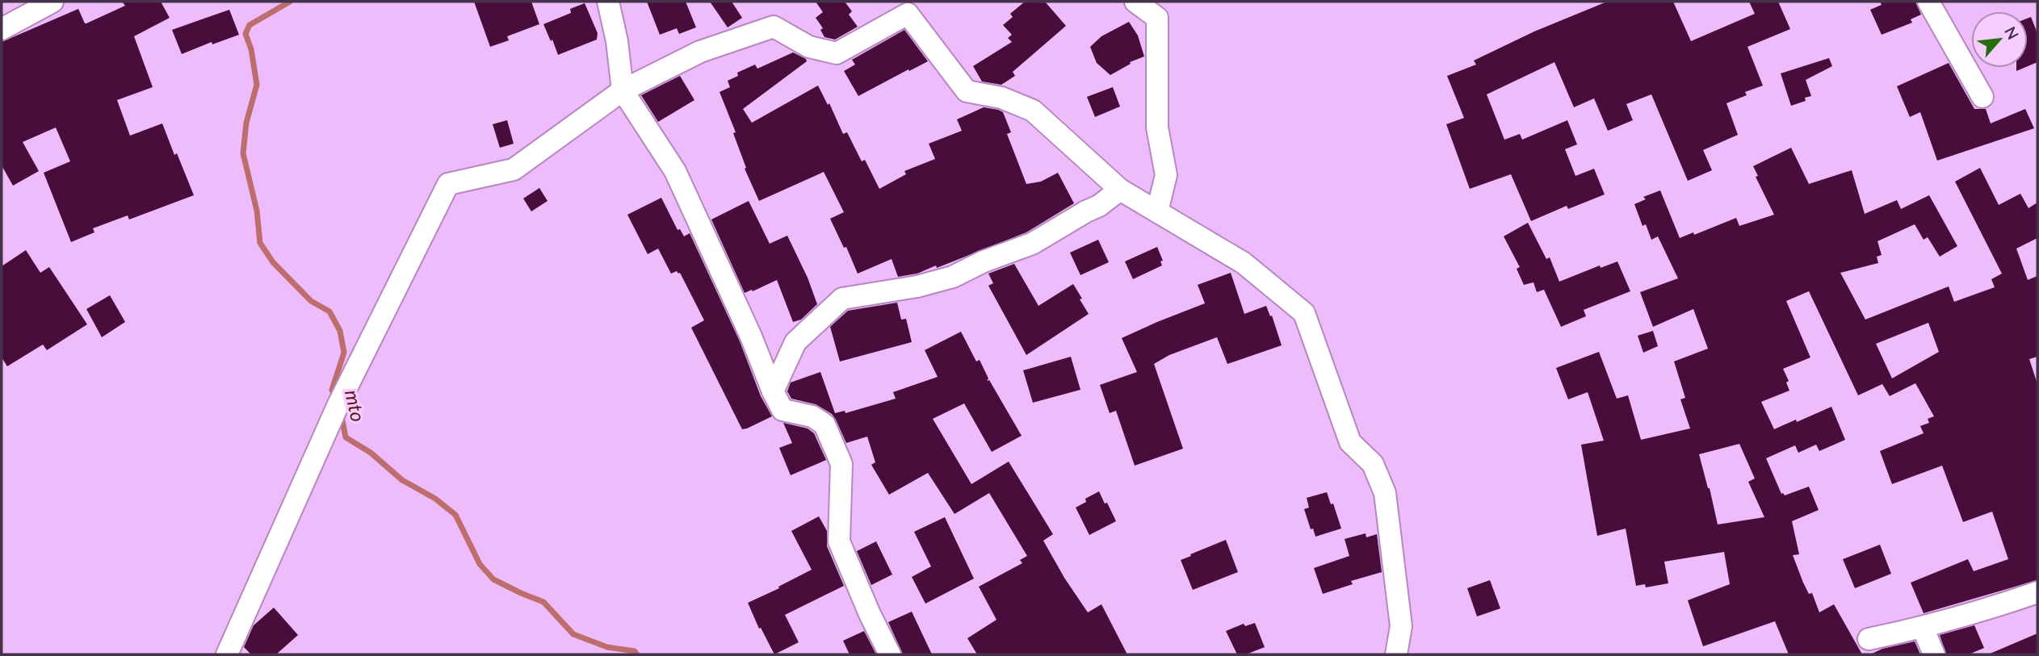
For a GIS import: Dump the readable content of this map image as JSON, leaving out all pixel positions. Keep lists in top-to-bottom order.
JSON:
{
  "water": ["mto"],
  "north": "top right"
}
